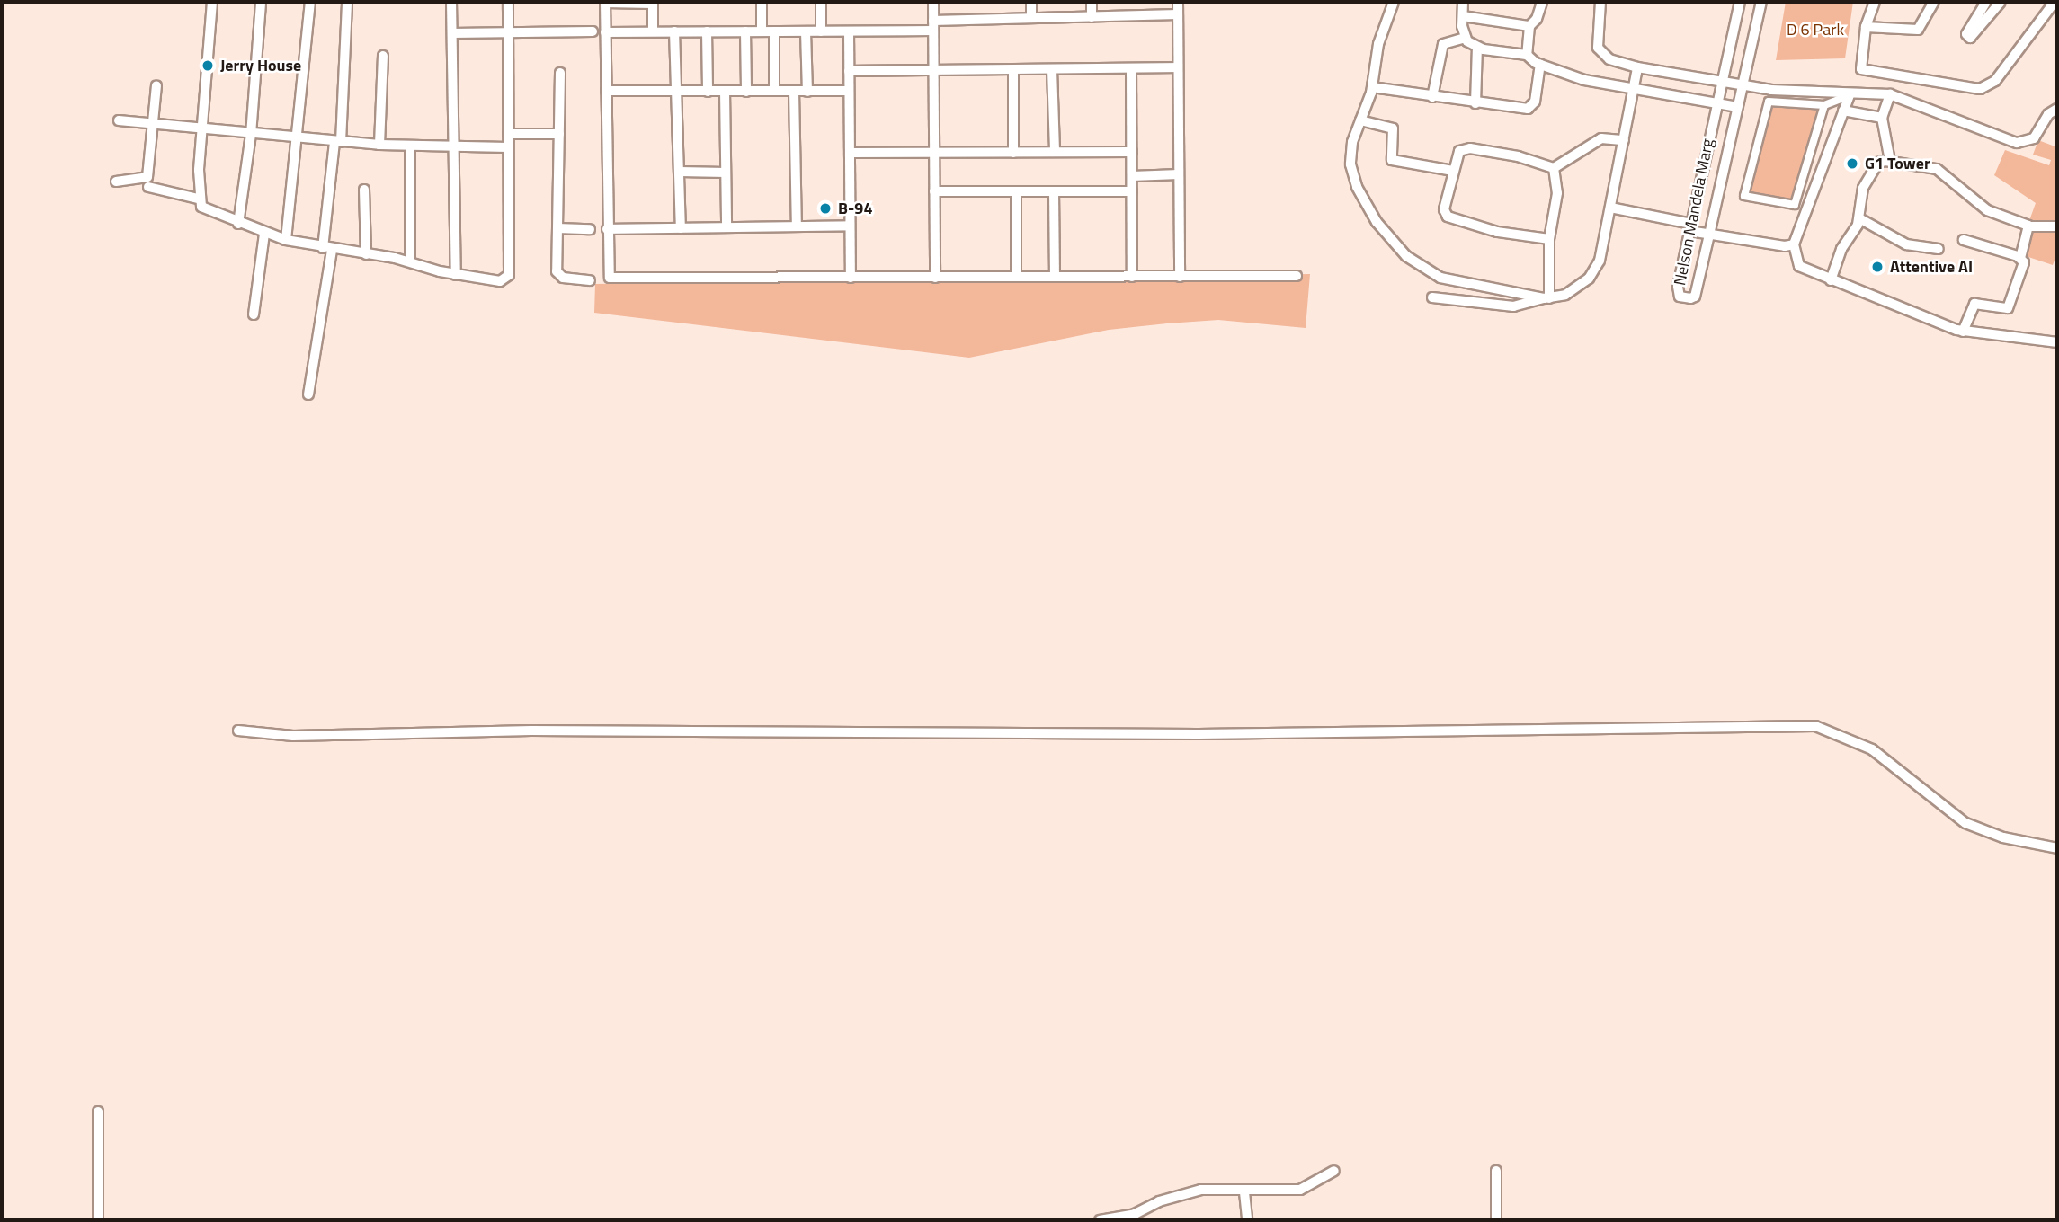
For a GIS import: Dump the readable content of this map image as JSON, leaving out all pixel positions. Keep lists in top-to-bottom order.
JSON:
{
  "streets": {
    "street": ["Nelson Mandela Marg"]
  },
  "parks": ["D 6 Park"],
  "places": [
    "Jerry House",
    "G1 Tower",
    "B-94",
    "Attentive AI"
  ]
}
